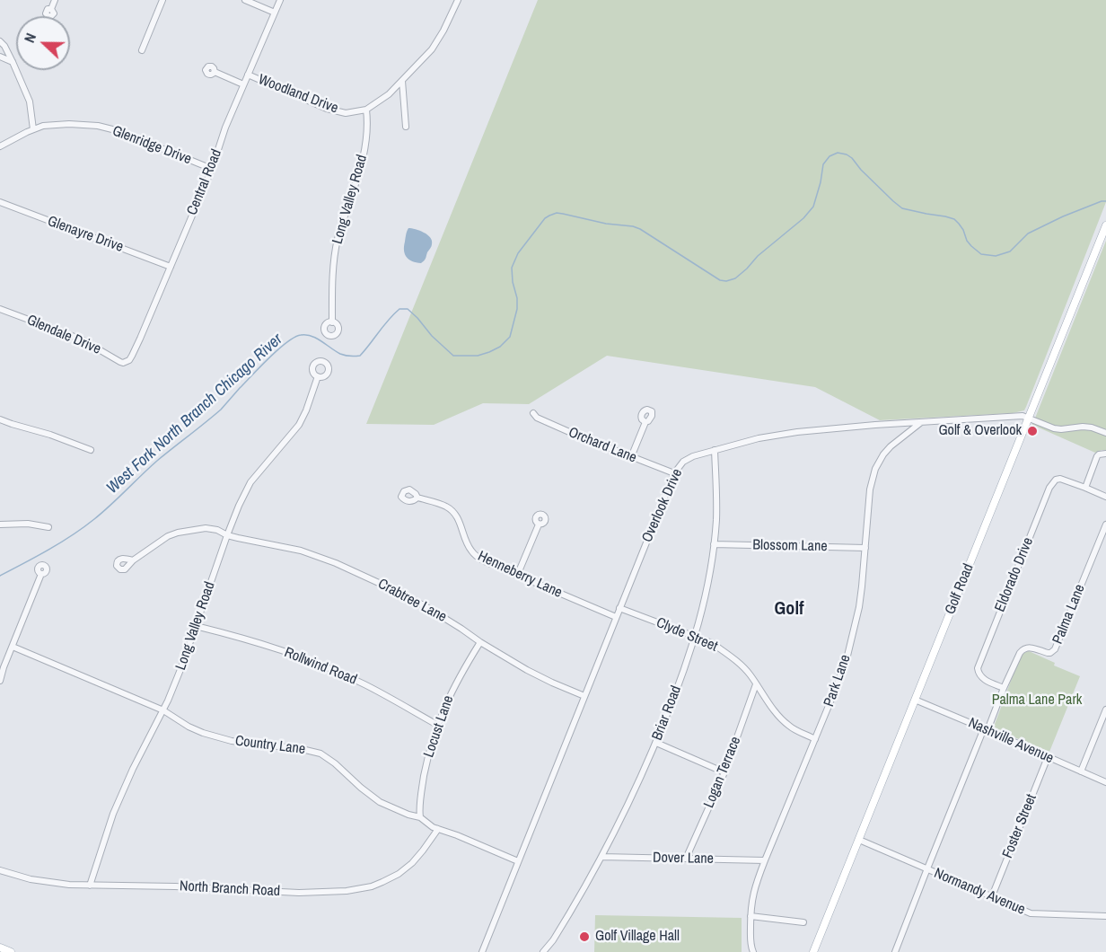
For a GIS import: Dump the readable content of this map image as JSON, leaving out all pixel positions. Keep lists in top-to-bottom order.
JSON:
{
  "streets": {
    "main road": ["Golf Road"],
    "street": [
      "Woodland Drive",
      "Glenridge Drive",
      "Central Road",
      "Long Valley Road",
      "Glenayre Drive",
      "Glendale Drive",
      "Orchard Lane",
      "Overlook Drive",
      "Blossom Lane",
      "Henneberry Lane",
      "Eldorado Drive",
      "Crabtree Lane",
      "Palma Lane",
      "Clyde Street",
      "Rollwind Road",
      "Park Lane",
      "Briar Road",
      "Locust Lane",
      "Nashville Avenue",
      "Country Lane",
      "Logan Terrace",
      "Foster Street",
      "Dover Lane",
      "North Branch Road",
      "Normandy Avenue"
    ]
  },
  "crossings": [
    ["Woodland Drive", "Central Road"],
    ["Woodland Drive", "Long Valley Road"],
    ["Glenridge Drive", "Central Road"],
    ["Central Road", "Glenayre Drive"],
    ["Central Road", "Glendale Drive"],
    ["Long Valley Road", "Crabtree Lane"],
    ["Long Valley Road", "Rollwind Road"],
    ["Long Valley Road", "Country Lane"],
    ["Long Valley Road", "North Branch Road"],
    ["Orchard Lane", "Overlook Drive"],
    ["Overlook Drive", "Henneberry Lane"],
    ["Overlook Drive", "Golf Road"],
    ["Overlook Drive", "Crabtree Lane"],
    ["Overlook Drive", "Clyde Street"],
    ["Overlook Drive", "Park Lane"],
    ["Overlook Drive", "Briar Road"],
    ["Overlook Drive", "Country Lane"],
    ["Blossom Lane", "Park Lane"],
    ["Blossom Lane", "Briar Road"],
    ["Eldorado Drive", "Palma Lane"],
    ["Golf Road", "Nashville Avenue"],
    ["Golf Road", "Normandy Avenue"],
    ["Crabtree Lane", "Locust Lane"],
    ["Palma Lane", "Nashville Avenue"],
    ["Palma Lane", "Normandy Avenue"],
    ["Clyde Street", "Park Lane"],
    ["Clyde Street", "Briar Road"],
    ["Clyde Street", "Logan Terrace"],
    ["Rollwind Road", "Locust Lane"],
    ["Park Lane", "Dover Lane"],
    ["Briar Road", "Dover Lane"],
    ["Locust Lane", "Country Lane"],
    ["Nashville Avenue", "Foster Street"],
    ["Country Lane", "North Branch Road"],
    ["Logan Terrace", "Dover Lane"],
    ["Foster Street", "Normandy Avenue"]
  ],
  "districts": ["Golf"],
  "water": ["West Fork North Branch Chicago River"],
  "parks": ["Palma Lane Park"],
  "places": ["Golf & Overlook", "Golf Village Hall"],
  "north": "left"
}
